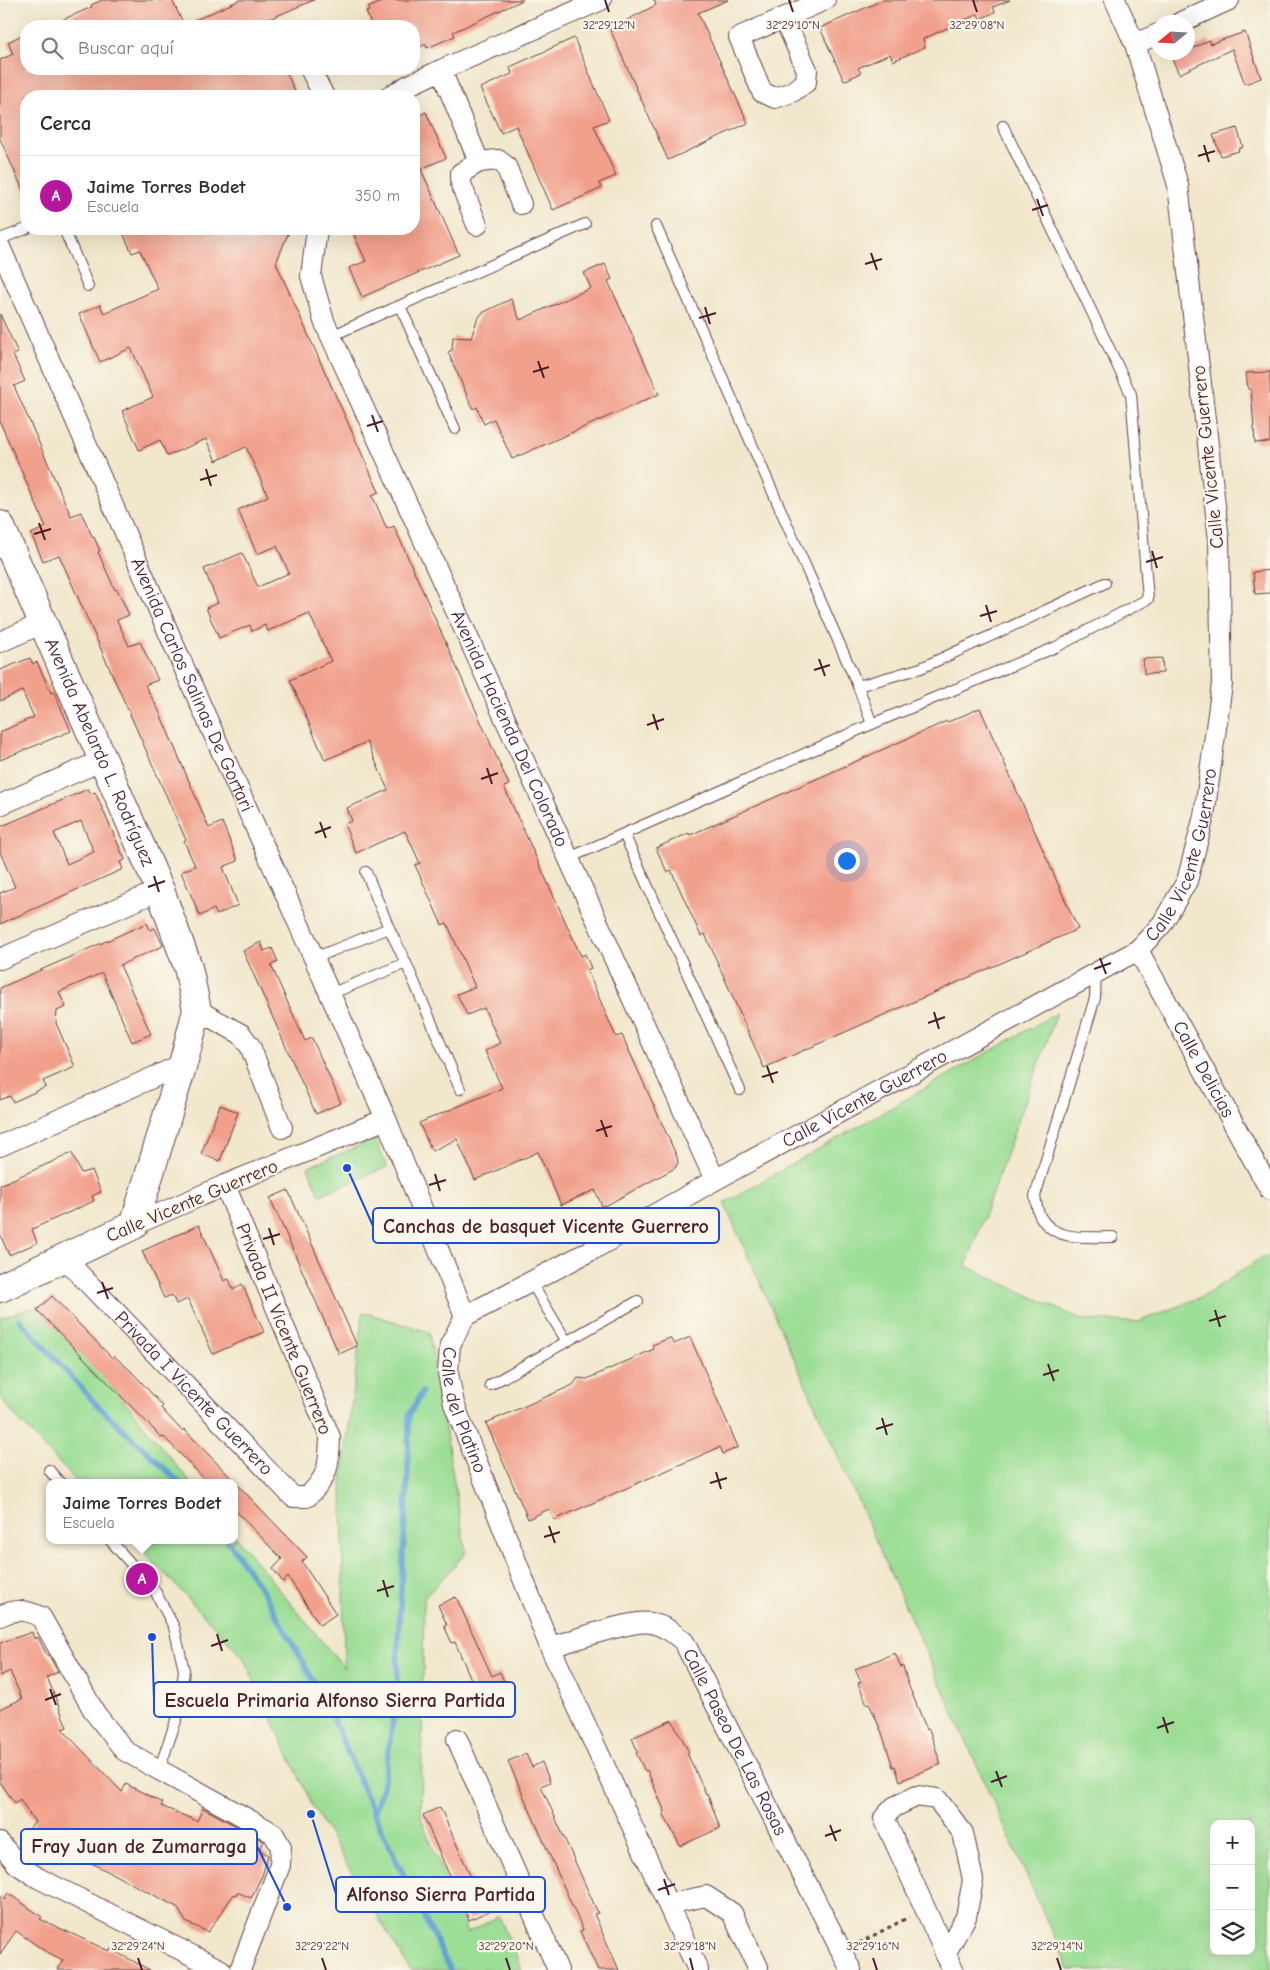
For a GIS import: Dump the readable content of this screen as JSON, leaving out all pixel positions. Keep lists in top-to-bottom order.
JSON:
{
  "streets": {
    "street": [
      "Calle Vicente Guerrero",
      "Avenida Carlos Salinas De Gortari",
      "Avenida Hacienda Del Colorado",
      "Avenida Abelardo L. Rodríguez",
      "Calle Delicias",
      "Privada II Vicente Guerrero",
      "Privada I Vicente Guerrero",
      "Calle del Platino",
      "Calle Paseo De Las Rosas"
    ]
  },
  "crossings": [
    ["Calle Vicente Guerrero", "Avenida Carlos Salinas De Gortari"],
    ["Calle Vicente Guerrero", "Avenida Hacienda Del Colorado"],
    ["Calle Vicente Guerrero", "Avenida Abelardo L. Rodríguez"],
    ["Calle Vicente Guerrero", "Calle Delicias"],
    ["Calle Vicente Guerrero", "Privada II Vicente Guerrero"],
    ["Calle Vicente Guerrero", "Privada I Vicente Guerrero"],
    ["Calle Vicente Guerrero", "Calle del Platino"],
    ["Avenida Carlos Salinas De Gortari", "Calle del Platino"],
    ["Privada II Vicente Guerrero", "Privada I Vicente Guerrero"],
    ["Calle del Platino", "Calle Paseo De Las Rosas"]
  ],
  "places": [
    "Canchas de basquet Vicente Guerrero",
    "Escuela Primaria Alfonso Sierra Partida",
    "Alfonso Sierra Partida",
    "Fray Juan de Zumarraga"
  ],
  "north": "left",
  "page": {
    "search": "Buscar aquí",
    "heading": "Cerca",
    "list": [
      {
        "mark": "A",
        "name": "Jaime Torres Bodet",
        "note": "Escuela",
        "value": "350 m"
      }
    ],
    "popup": ["Jaime Torres Bodet", "Escuela"],
    "pins": "A",
    "map_buttons": ["+", "−"]
  },
  "coordinates": [
    "32°29'12\"N",
    "32°29'10\"N",
    "32°29'08\"N",
    "32°29'24\"N",
    "32°29'22\"N",
    "32°29'20\"N",
    "32°29'18\"N",
    "32°29'16\"N",
    "32°29'14\"N"
  ]
}
